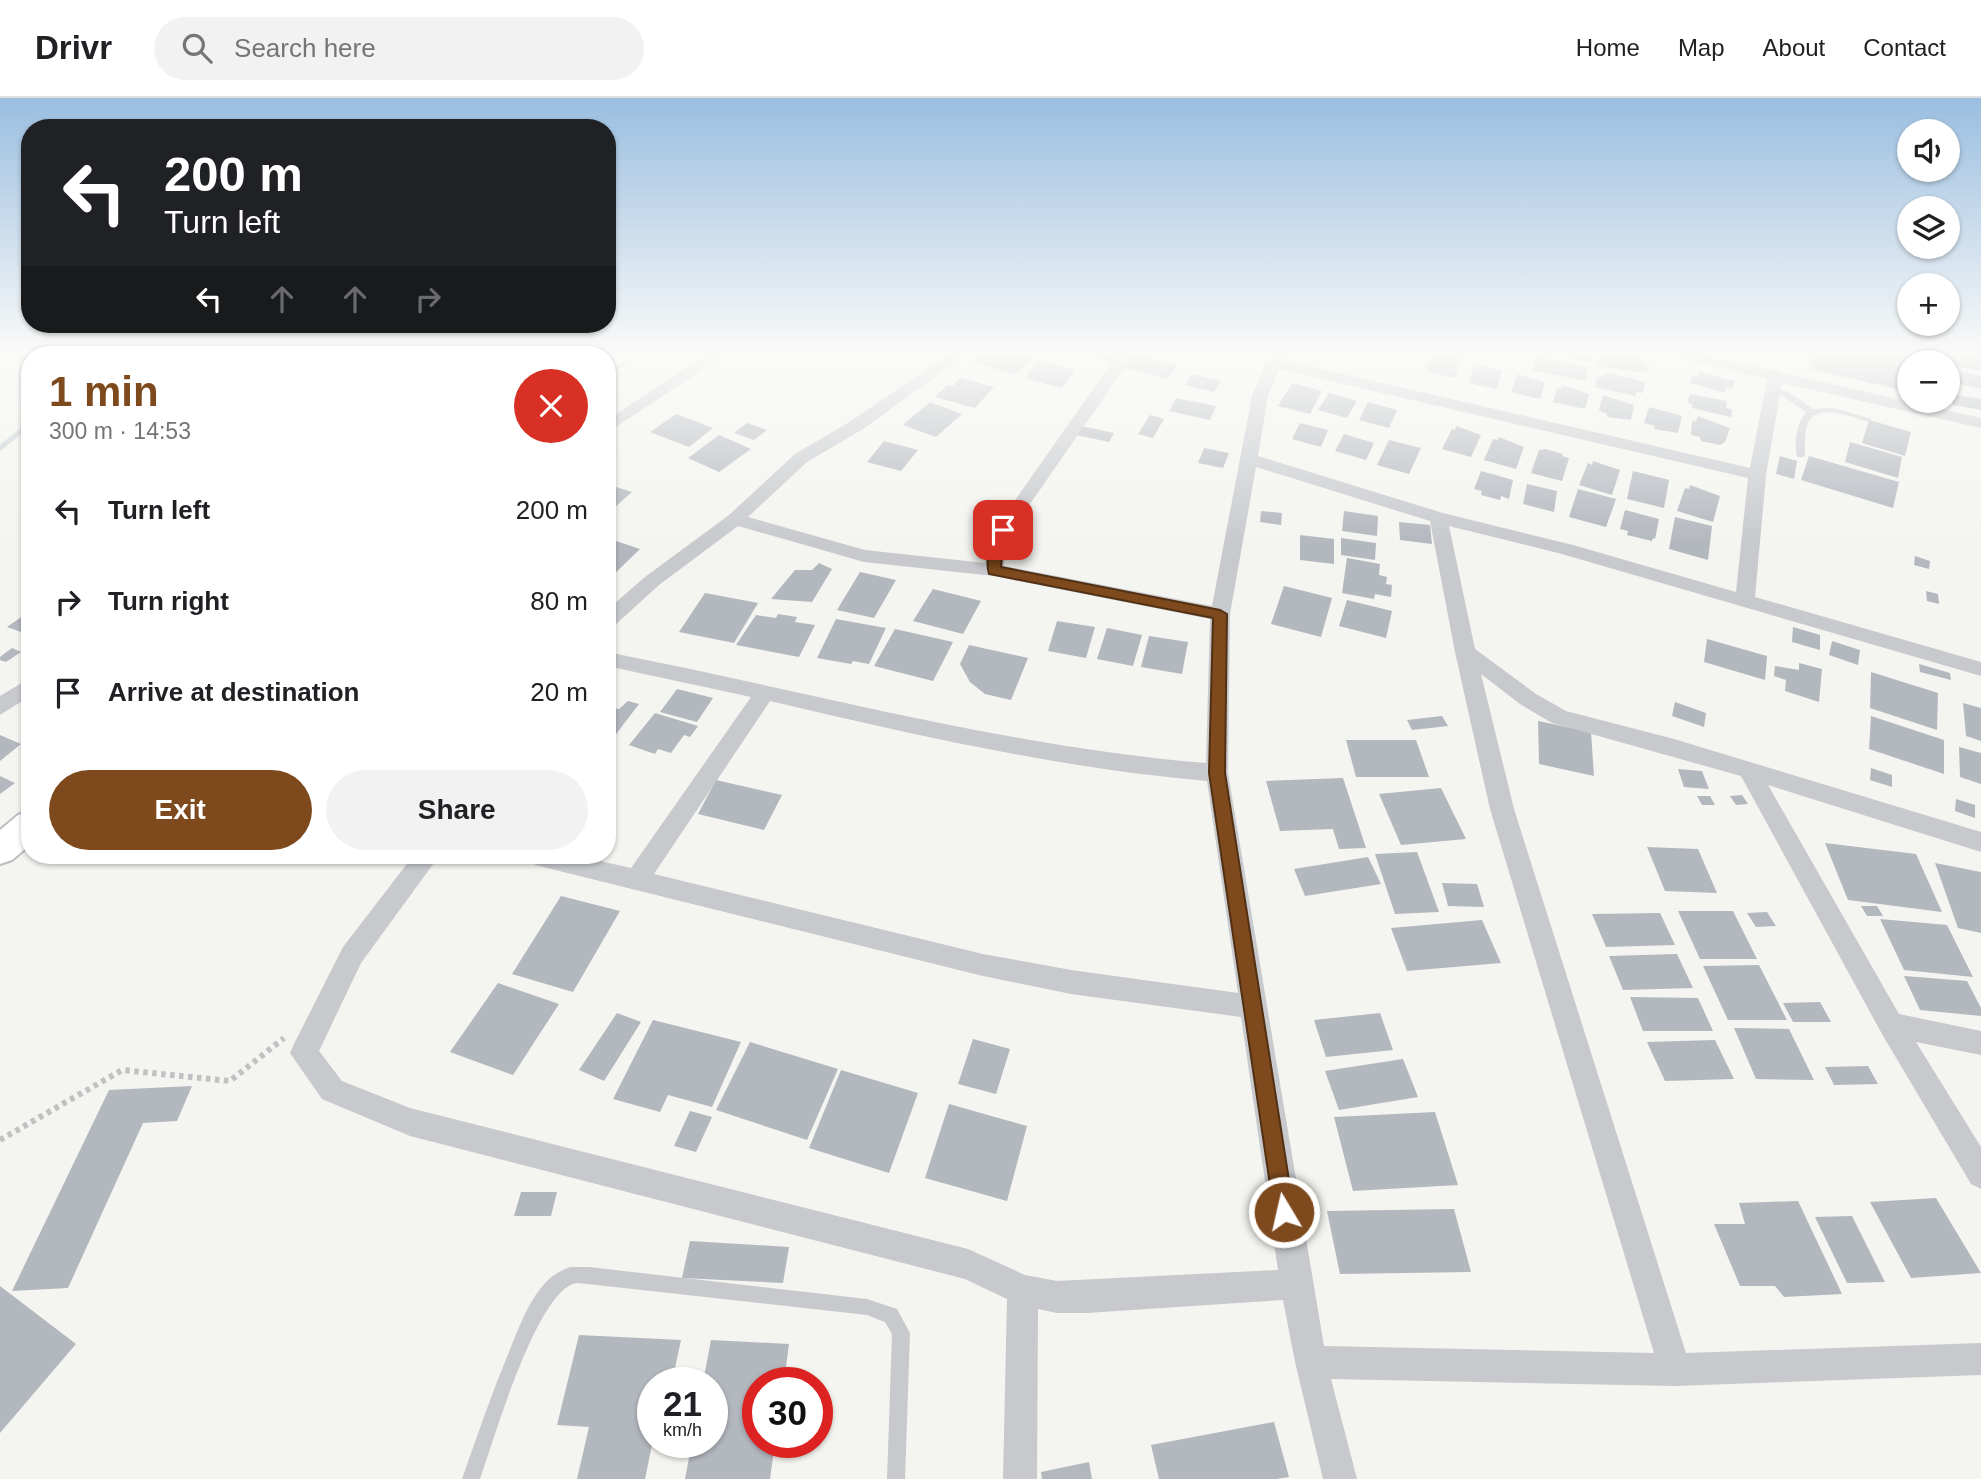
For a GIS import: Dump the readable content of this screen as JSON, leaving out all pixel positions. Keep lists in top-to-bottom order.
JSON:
{
  "page": {
    "header": "Drivr",
    "search": "Search here",
    "nav": [
      "Home",
      "Map",
      "About",
      "Contact"
    ],
    "map_buttons": ["+", "−"],
    "turn": ["200 m", "Turn left"],
    "heading": ["1 min", "300 m · 14:53"],
    "list": [
      {
        "name": "Turn left",
        "value": "200 m"
      },
      {
        "name": "Turn right",
        "value": "80 m"
      },
      {
        "name": "Arrive at destination",
        "value": "20 m"
      }
    ],
    "buttons": ["Exit", "Share"],
    "speed": "21 km/h",
    "limit": "30"
  }
}
